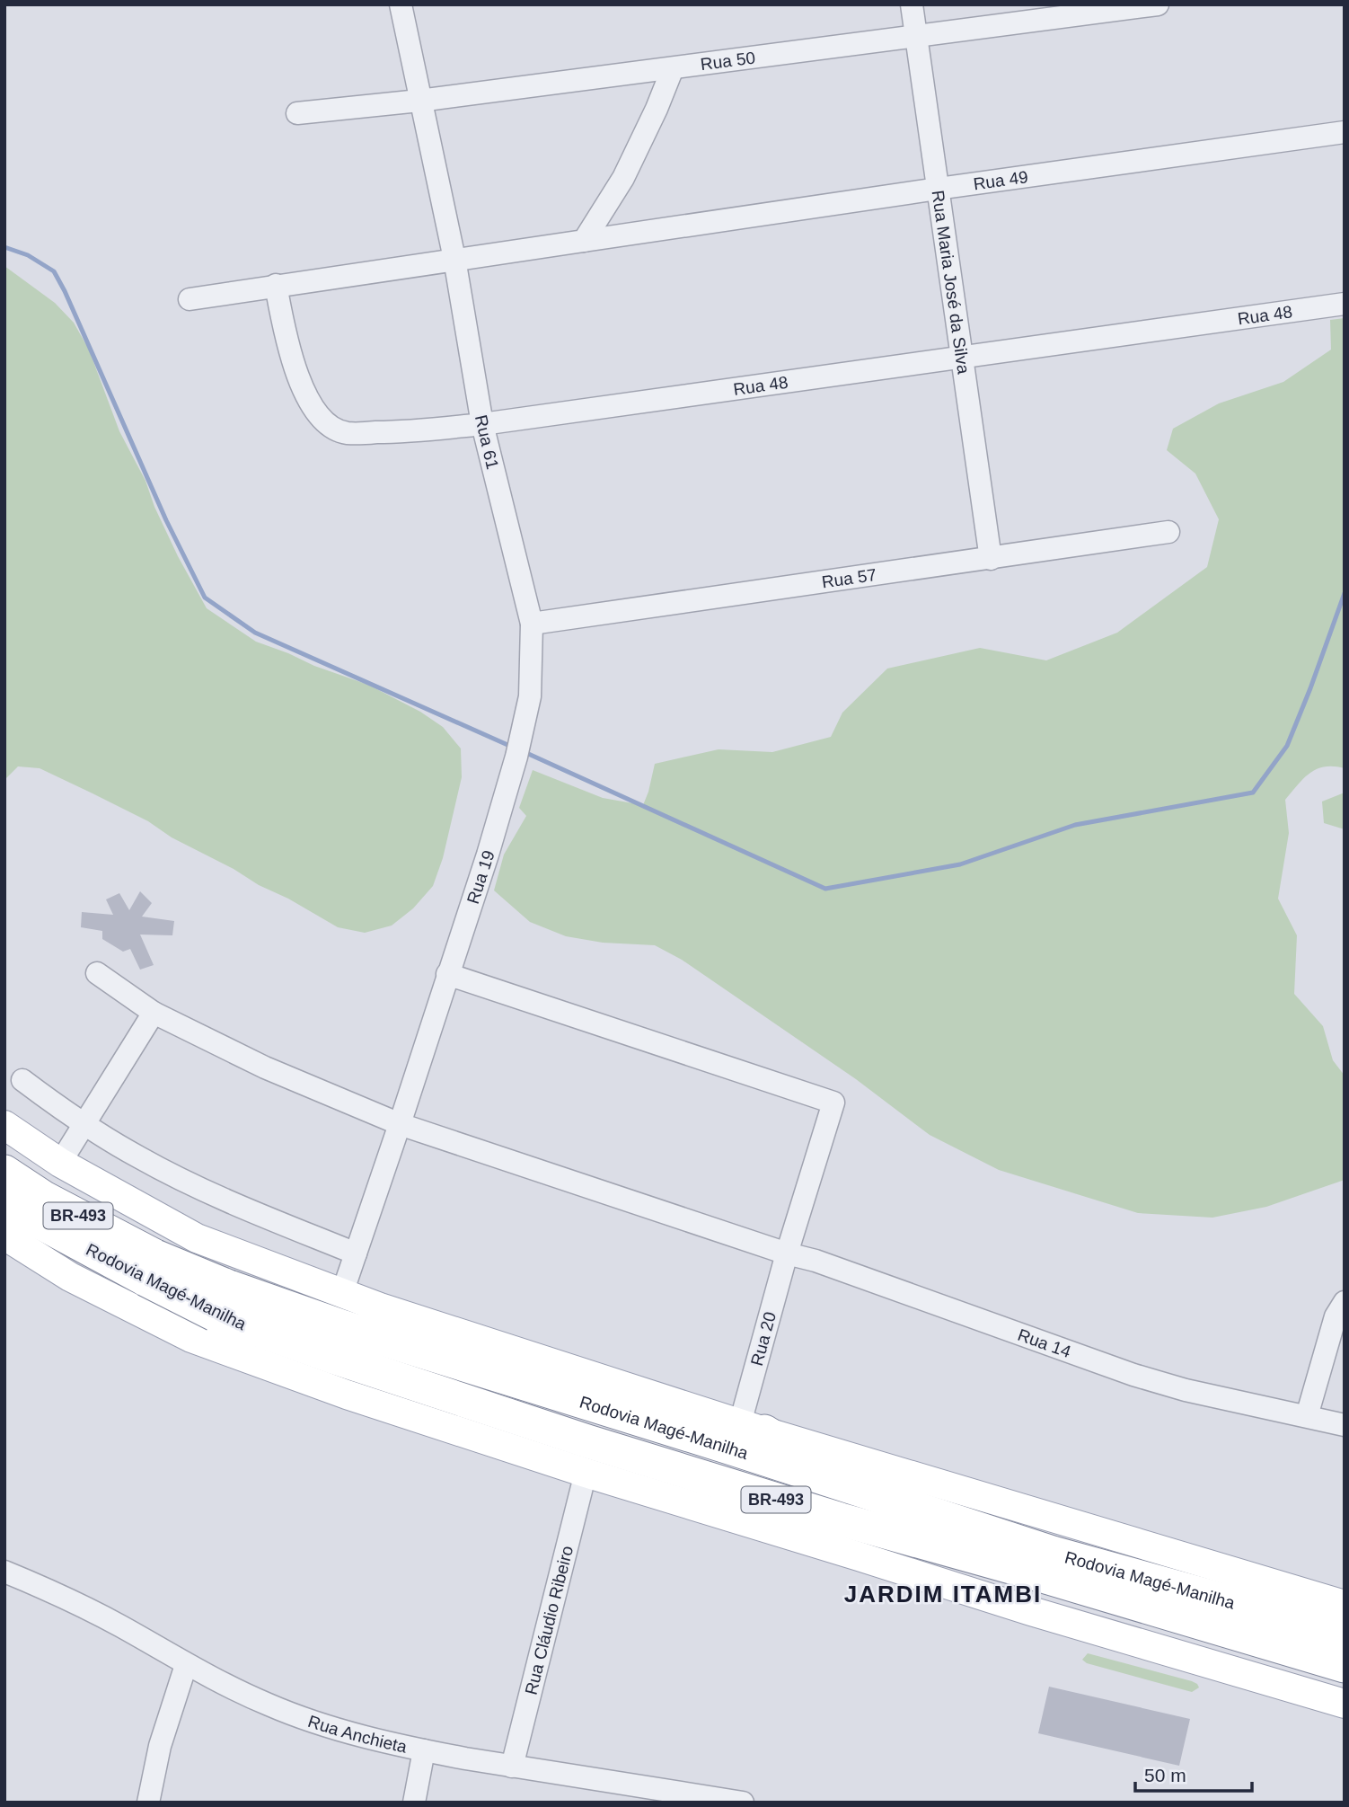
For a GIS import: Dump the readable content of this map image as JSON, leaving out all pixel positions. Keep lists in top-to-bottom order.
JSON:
{
  "streets": {
    "highway": ["BR-493", "Rodovia Magé-Manilha"],
    "street": [
      "Rua 50",
      "Rua 49",
      "Rua Maria José da Silva",
      "Rua 48",
      "Rua 61",
      "Rua 57",
      "Rua 19",
      "Rua 20",
      "Rua 14",
      "Rua Cláudio Ribeiro",
      "Rua Anchieta"
    ]
  },
  "crossings": [
    ["Rua 50", "Rua Maria José da Silva"],
    ["Rua 50", "Rua 61"],
    ["Rua 49", "Rua Maria José da Silva"],
    ["Rua Maria José da Silva", "Rua 48"],
    ["Rua Maria José da Silva", "Rua 57"],
    ["Rua 48", "Rua 61"],
    ["Rua 61", "Rua 57"],
    ["Rua 61", "Rua 19"],
    ["Rua 57", "Rua 19"],
    ["Rua 19", "Rua 20"],
    ["BR-493", "Rua Cláudio Ribeiro"],
    ["Rua 20", "Rua 14"],
    ["Rua Cláudio Ribeiro", "Rua Anchieta"]
  ],
  "districts": ["JARDIM ITAMBI"],
  "scale_bar": "50 m"
}
